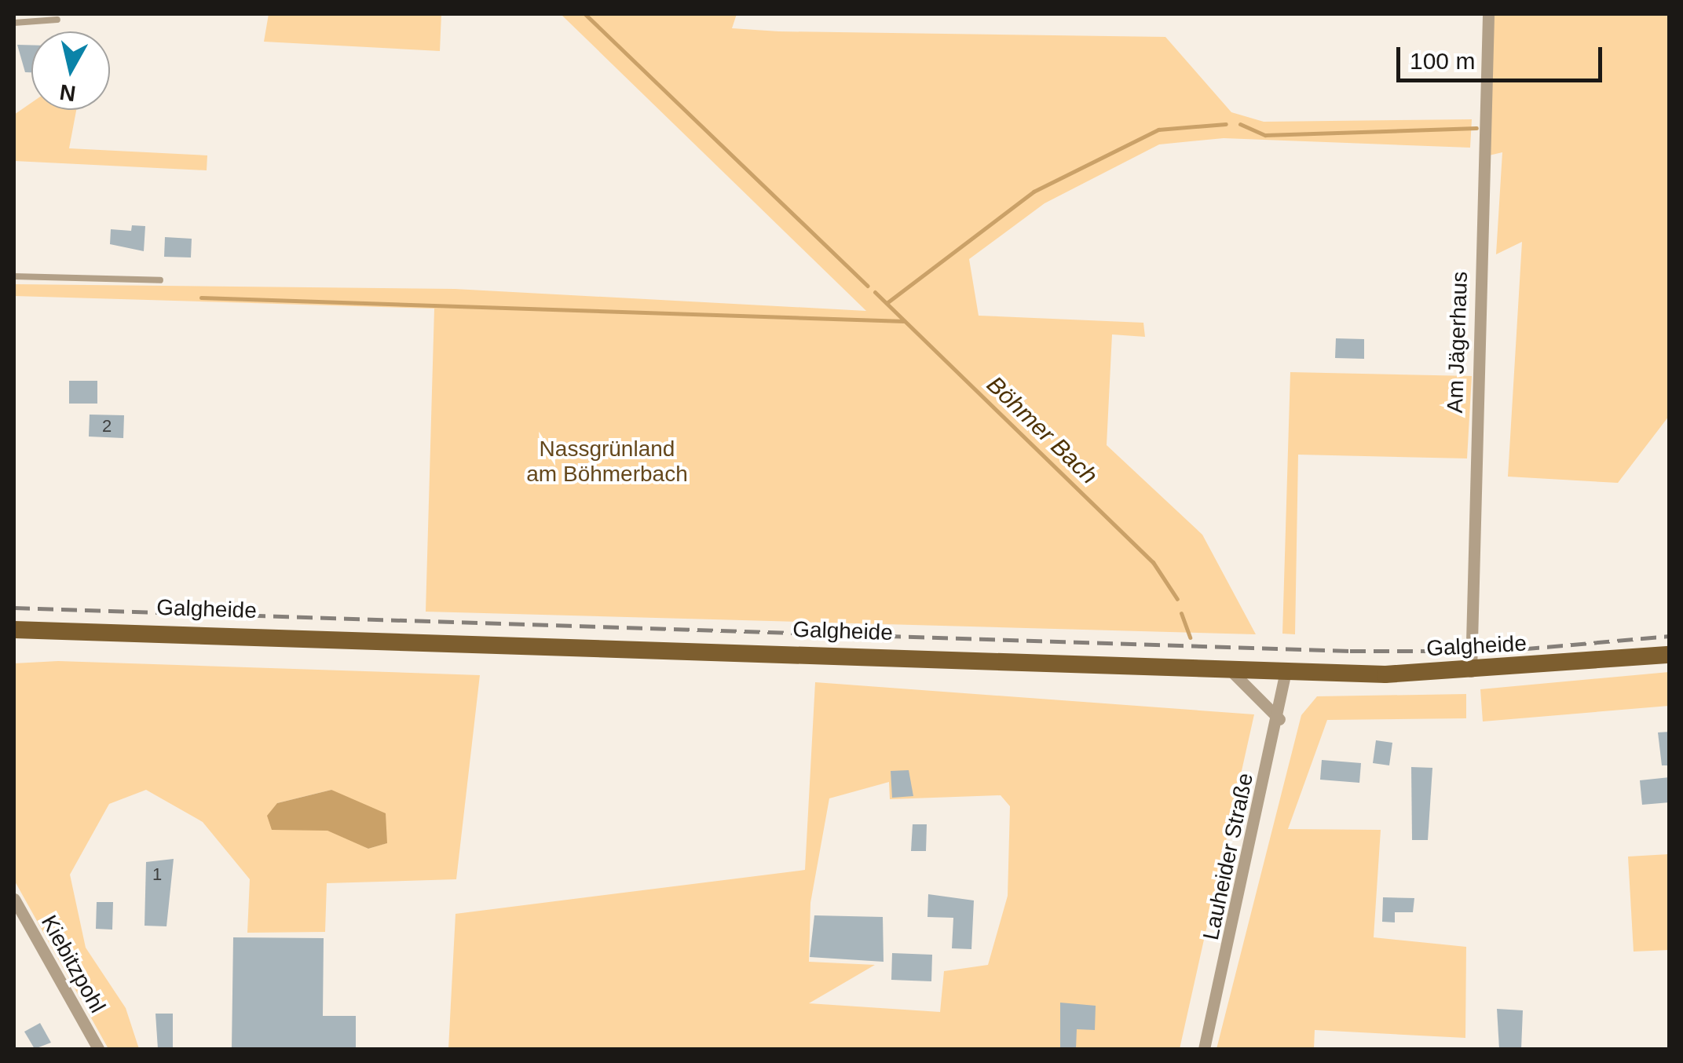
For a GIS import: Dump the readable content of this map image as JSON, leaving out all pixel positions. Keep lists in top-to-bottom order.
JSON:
{
  "streets": {
    "main road": ["Galgheide"],
    "street": ["Am Jägerhaus", "Lauheider Straße", "Kiebitzpohl"]
  },
  "crossings": [
    ["Am Jägerhaus", "Galgheide"],
    ["Galgheide", "Lauheider Straße"]
  ],
  "water": ["Böhmer Bach"],
  "parks": ["Nassgrünland am Böhmerbach"],
  "house_numbers": ["2", "1"],
  "scale_bar": "100 m",
  "north": "bottom"
}
